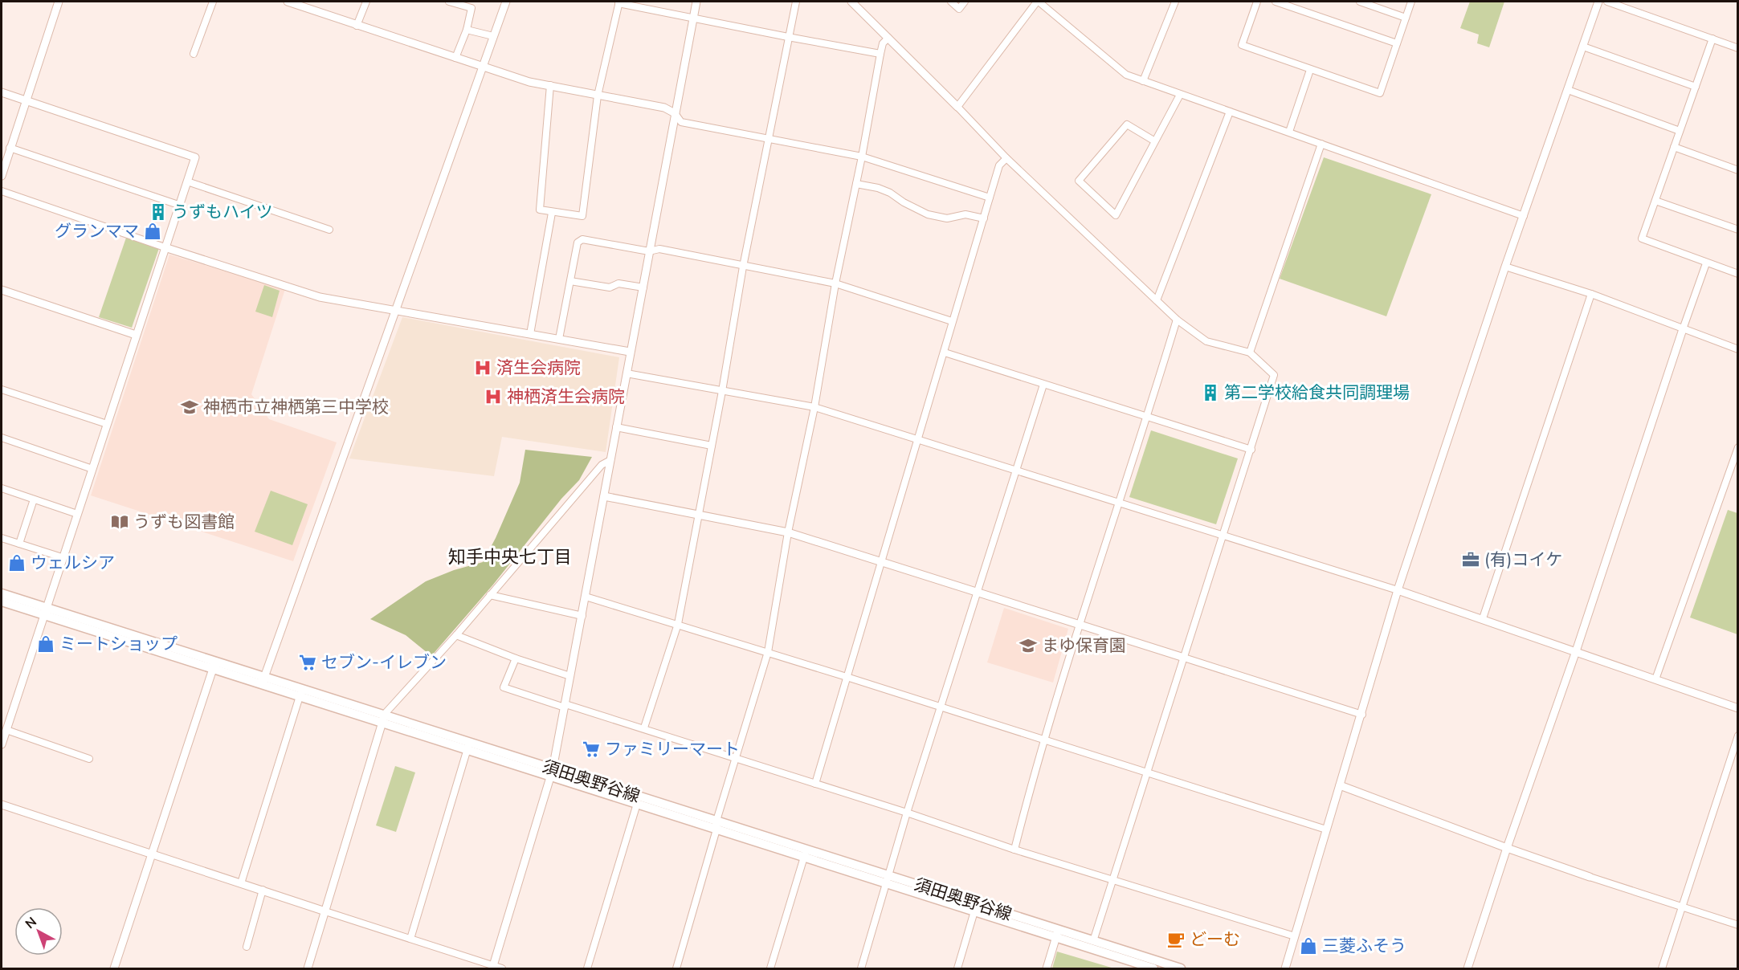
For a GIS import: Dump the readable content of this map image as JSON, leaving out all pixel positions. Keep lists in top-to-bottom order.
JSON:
{
  "streets": {
    "main road": ["須田奥野谷線"]
  },
  "districts": ["知手中央七丁目"],
  "places": {
    "building": ["うずもハイツ", "第二学校給食共同調理場"],
    "shop": [
      "グランママ",
      "ウェルシア",
      "ミートショップ",
      "三菱ふそう"
    ],
    "hospital": ["済生会病院", "神栖済生会病院"],
    "school or university": ["神栖市立神栖第三中学校", "まゆ保育園"],
    "library": ["うずも図書館"],
    "office": ["(有)コイケ"],
    "supermarket": ["セブン-イレブン", "ファミリーマート"],
    "cafe": ["どーむ"]
  },
  "north": "top left"
}
